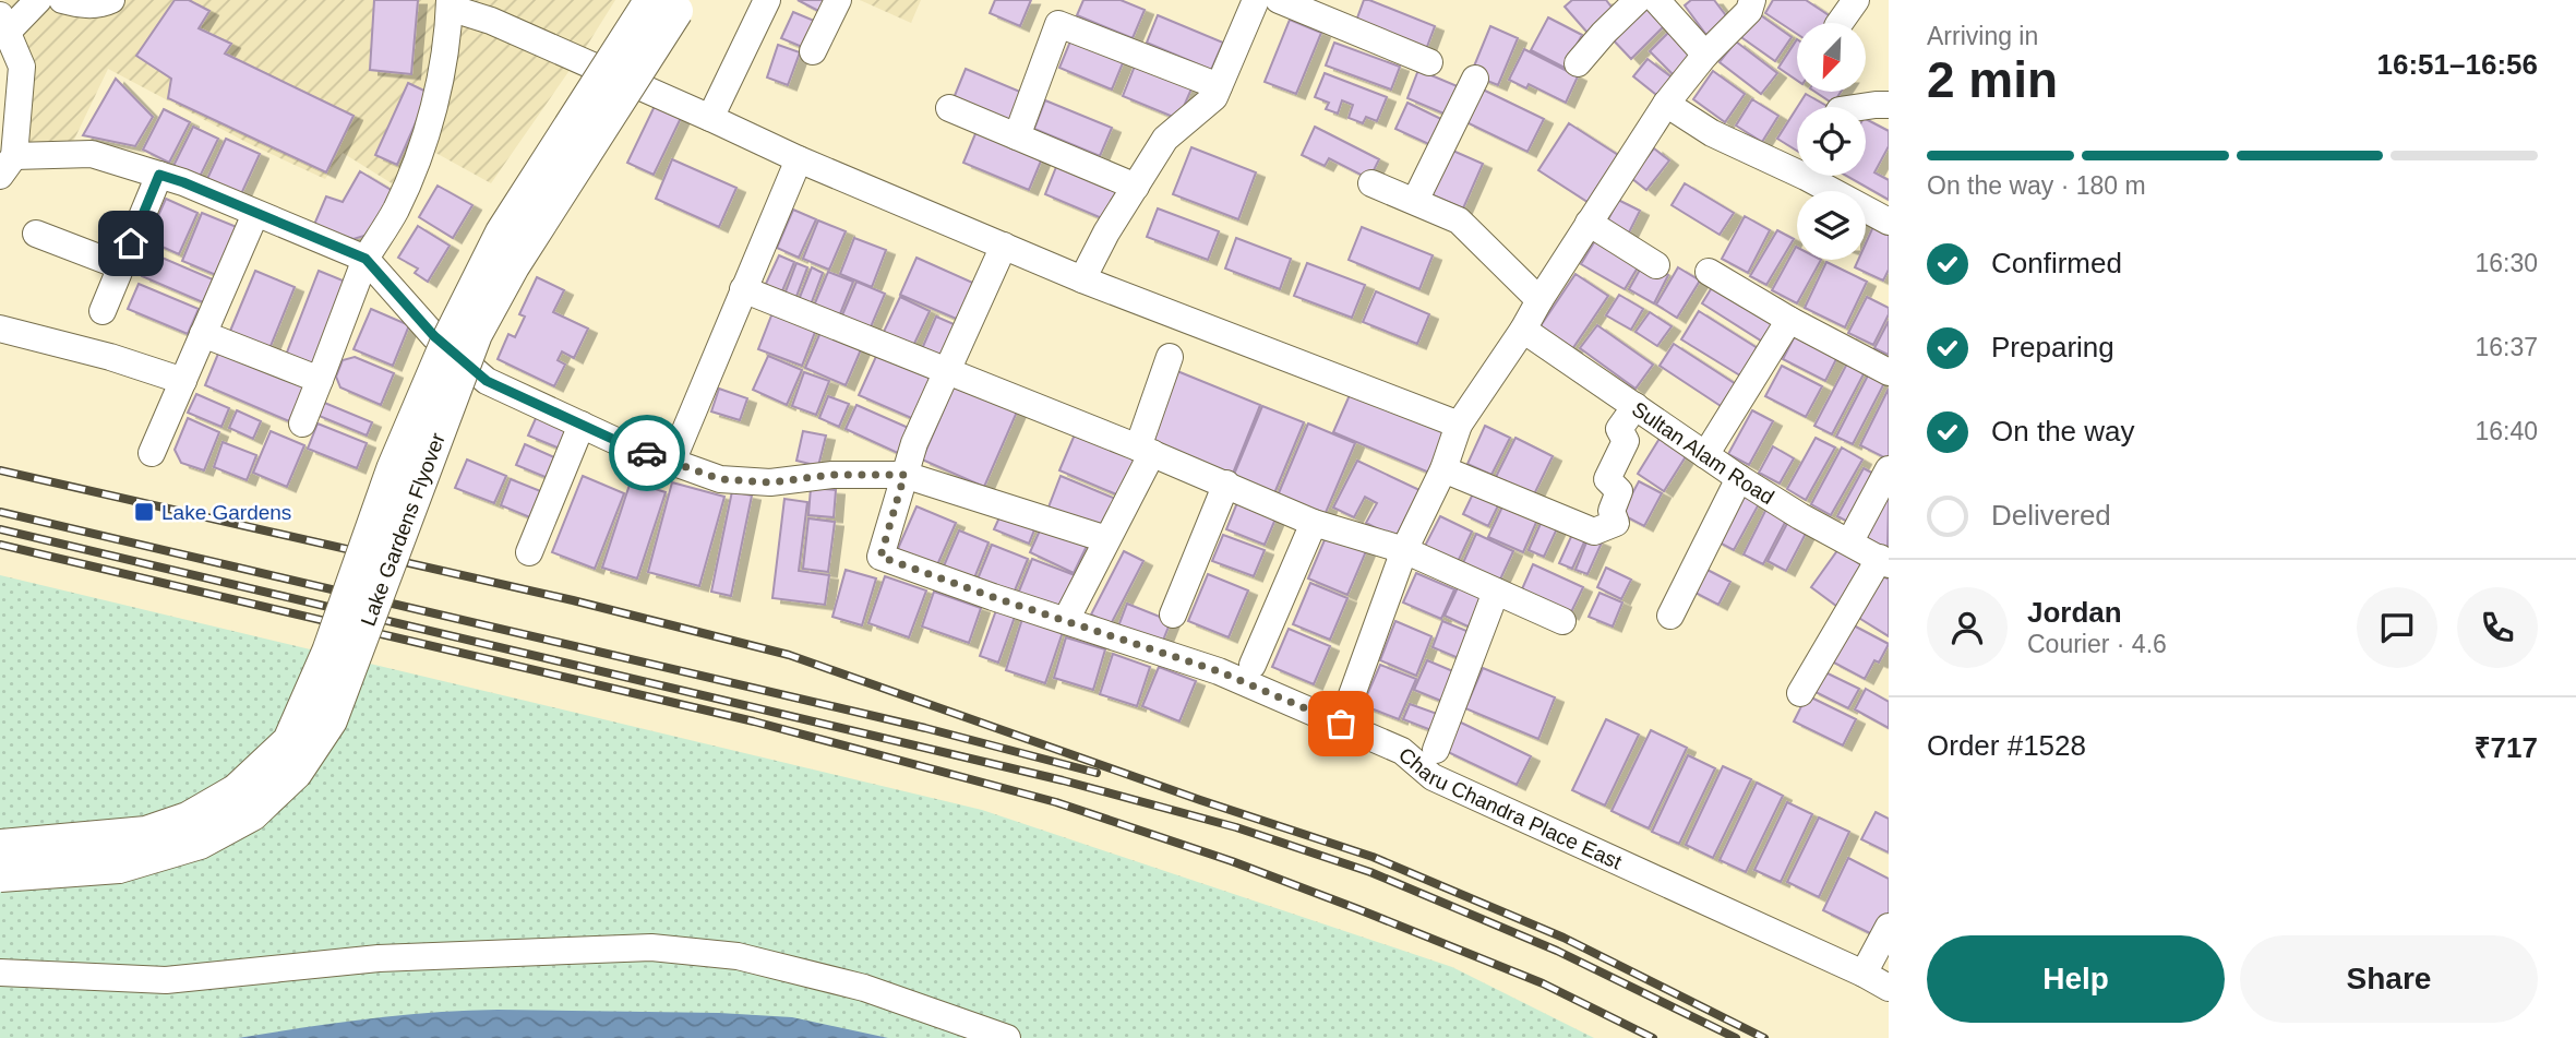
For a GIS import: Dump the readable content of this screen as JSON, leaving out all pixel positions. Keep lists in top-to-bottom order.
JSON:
{
  "streets": {
    "main road": ["Lake Gardens Flyover"],
    "street": ["Sultan Alam Road", "Charu Chandra Place East"]
  },
  "places": {
    "transit": ["Lake Gardens"]
  },
  "north": "bottom left",
  "page": {
    "heading": ["2 min", "Arriving in", "16:51–16:56"],
    "panel": [
      "Jordan",
      "Courier · 4.6",
      "Order #1528",
      "₹717"
    ],
    "bar": "On the way · 180 m",
    "list": [
      ["Confirmed", "16:30"],
      ["Preparing", "16:37"],
      ["On the way", "16:40"],
      "Delivered"
    ],
    "buttons": ["Help", "Share"]
  }
}
